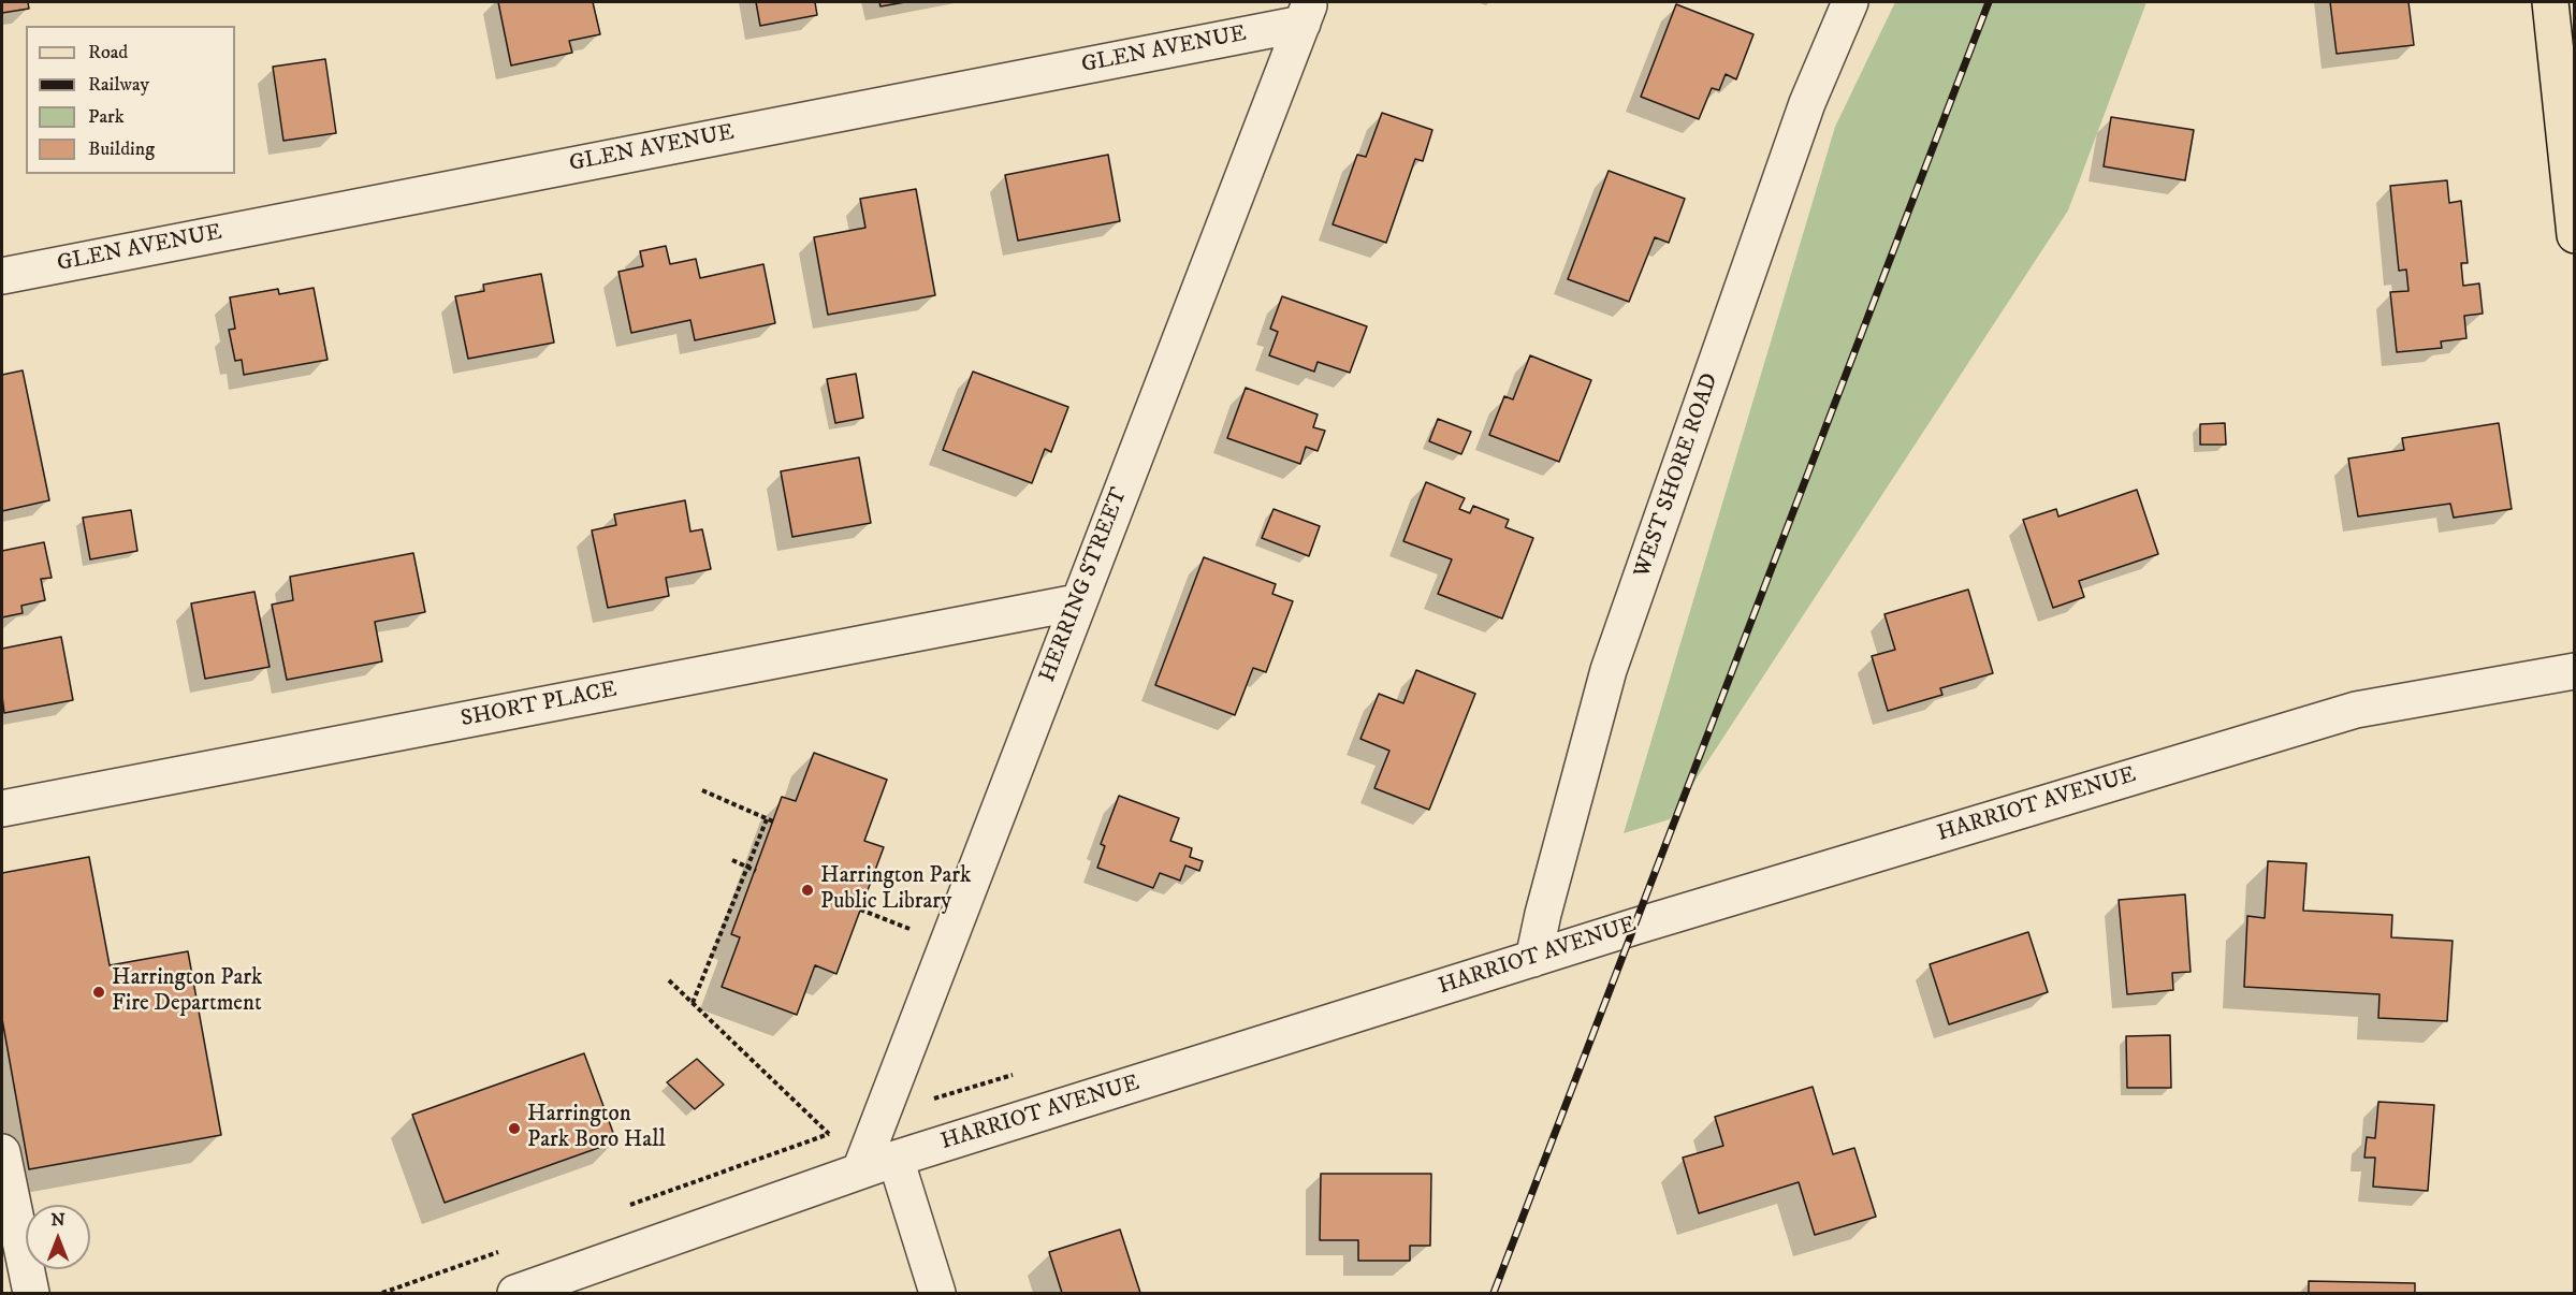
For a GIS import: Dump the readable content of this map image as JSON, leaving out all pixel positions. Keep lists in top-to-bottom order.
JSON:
{
  "streets": {
    "street": [
      "GLEN AVENUE",
      "WEST SHORE ROAD",
      "HERRING STREET",
      "SHORT PLACE",
      "HARRIOT AVENUE"
    ]
  },
  "crossings": [
    ["GLEN AVENUE", "HERRING STREET"],
    ["WEST SHORE ROAD", "HARRIOT AVENUE"],
    ["HERRING STREET", "SHORT PLACE"],
    ["HERRING STREET", "HARRIOT AVENUE"]
  ],
  "places": ["Harrington Park Public Library", "Harrington Park Fire Department", "Harrington Park Boro Hall"],
  "legend": [
    "Road",
    "Railway",
    "Park",
    "Building"
  ],
  "north": "top"
}
